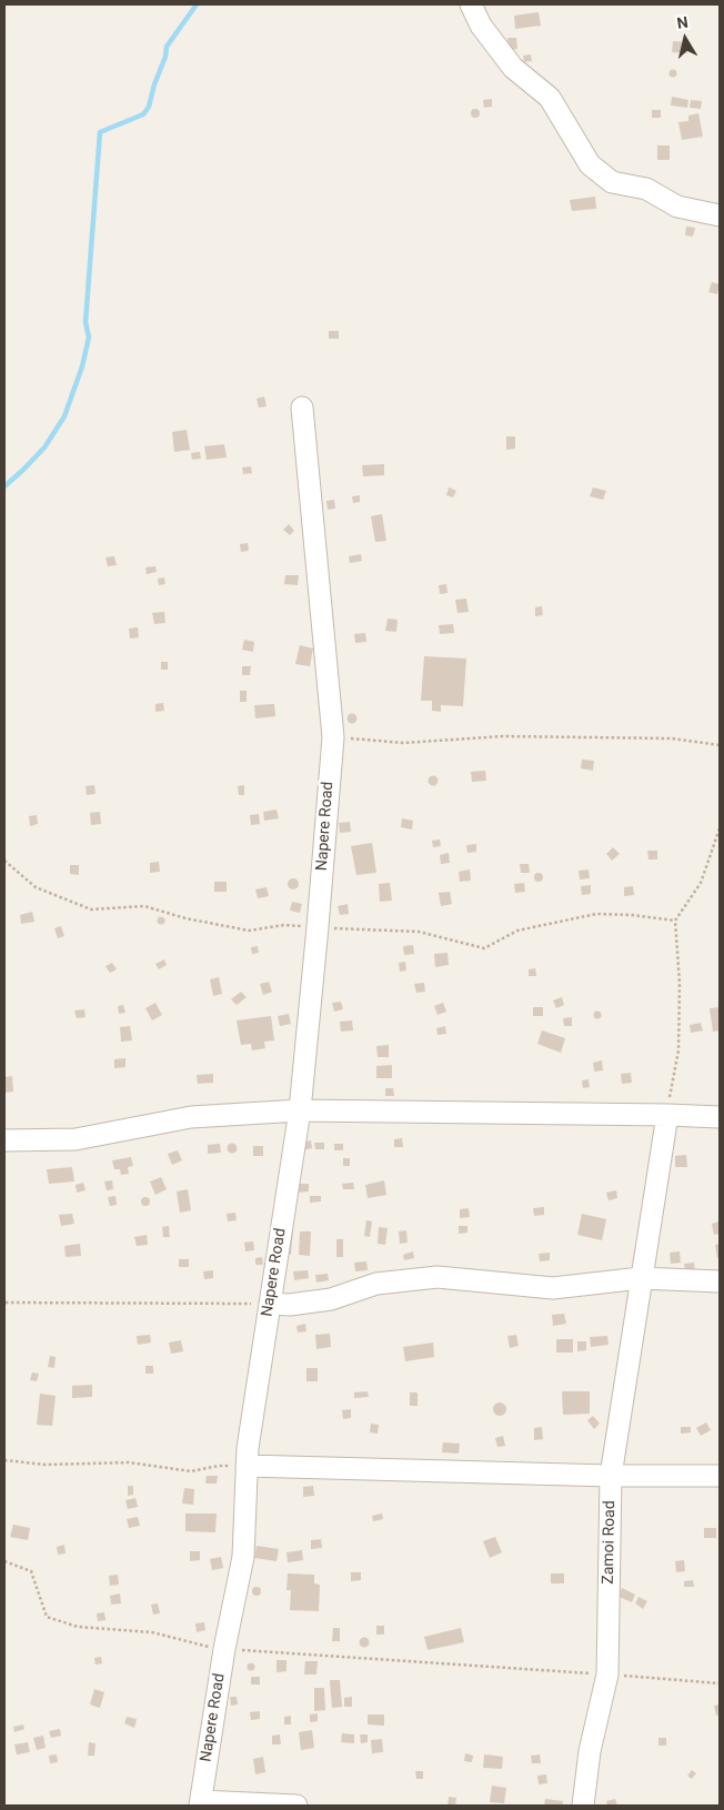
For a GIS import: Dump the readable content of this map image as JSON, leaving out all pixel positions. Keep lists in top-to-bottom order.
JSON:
{
  "streets": {
    "street": ["Napere Road", "Zamoi Road"]
  },
  "north": "top"
}
